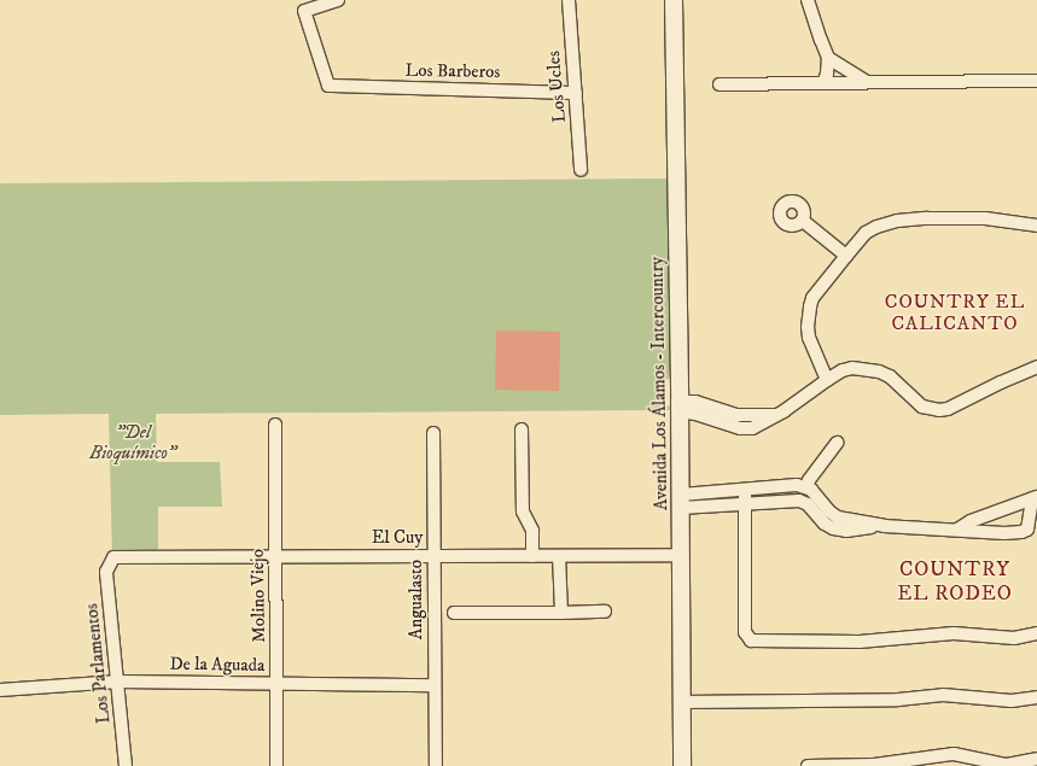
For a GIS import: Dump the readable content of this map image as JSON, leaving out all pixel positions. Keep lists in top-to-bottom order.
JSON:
{
  "streets": {
    "main road": ["Avenida Los Álamos - Intercountry"],
    "street": [
      "Los Barberos",
      "Los Ucles",
      "El Cuy",
      "Molino Viejo",
      "Angualasto",
      "Los Parlamentos",
      "De la Aguada"
    ]
  },
  "crossings": [
    ["Los Barberos", "Los Ucles"],
    ["Avenida Los Álamos - Intercountry", "El Cuy"],
    ["El Cuy", "Molino Viejo"],
    ["El Cuy", "Angualasto"],
    ["El Cuy", "Los Parlamentos"],
    ["Molino Viejo", "De la Aguada"],
    ["Angualasto", "De la Aguada"],
    ["Los Parlamentos", "De la Aguada"]
  ],
  "districts": ["COUNTRY EL CALICANTO", "COUNTRY EL RODEO"],
  "parks": ["\"Del Bioquímico\""]
}
